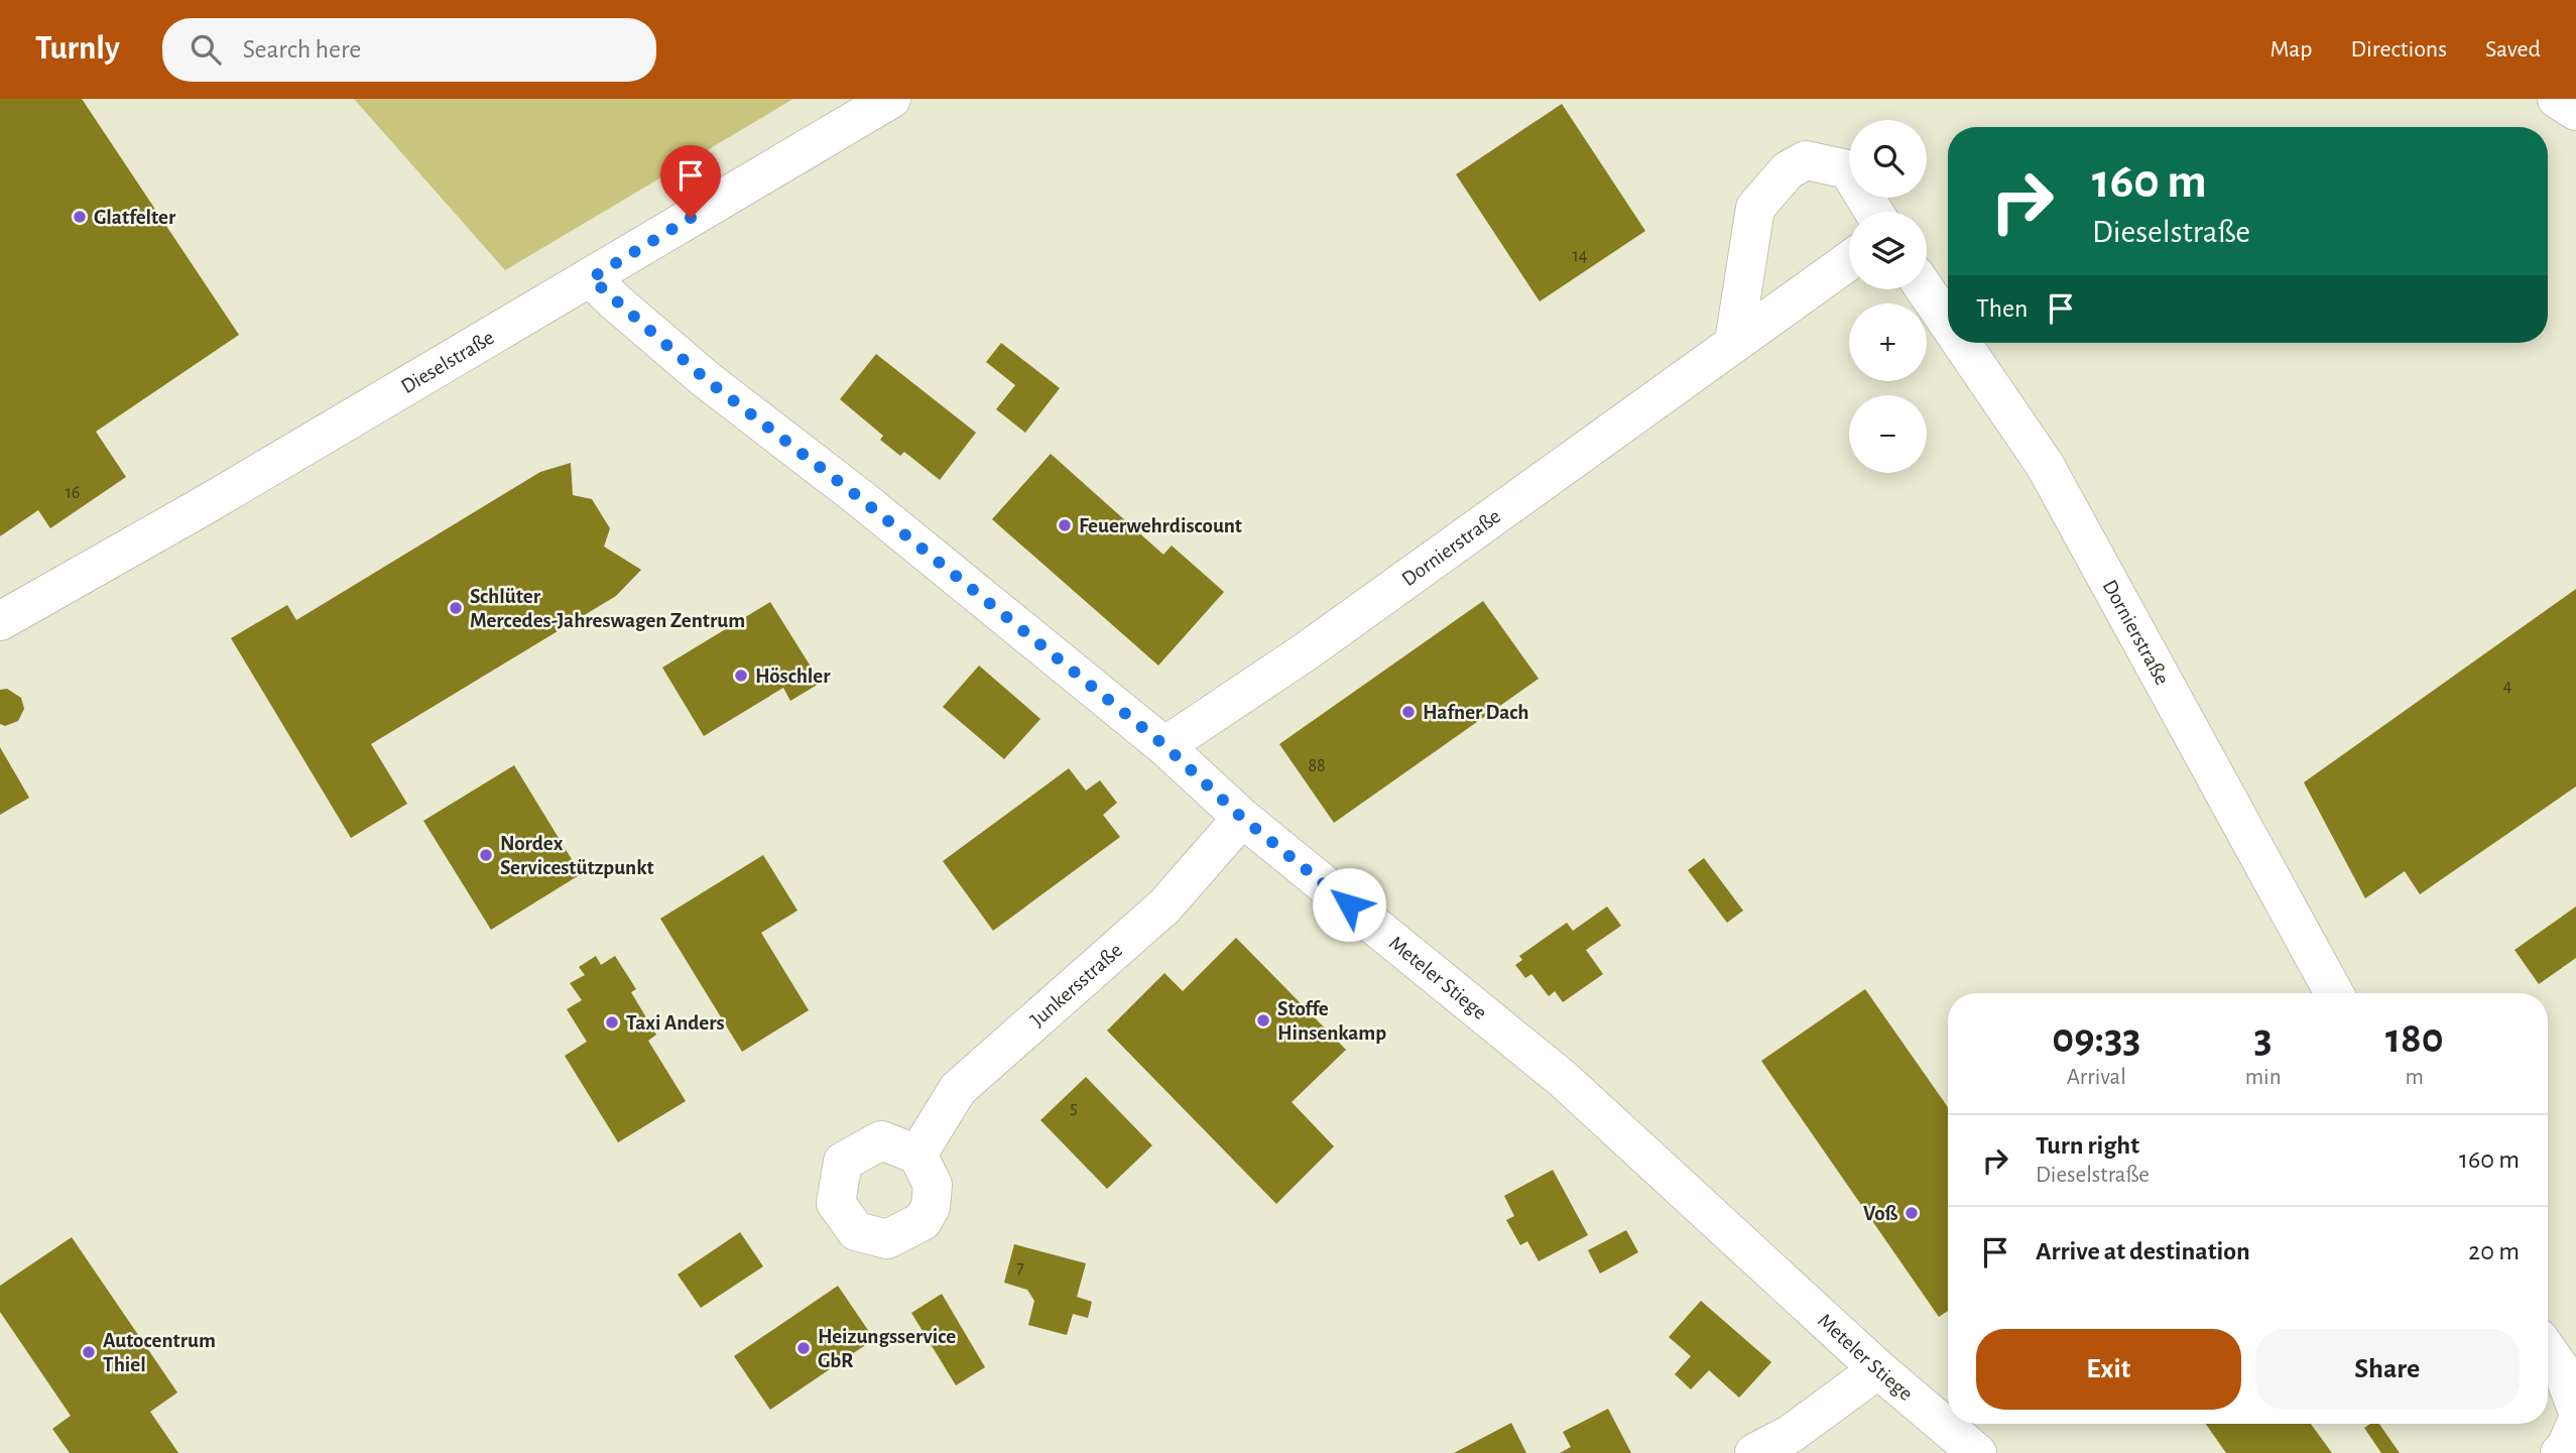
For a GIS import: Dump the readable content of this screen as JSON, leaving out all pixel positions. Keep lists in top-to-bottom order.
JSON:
{
  "streets": {
    "street": [
      "Dieselstraße",
      "Dornierstraße",
      "Meteler Stiege",
      "Junkersstraße"
    ]
  },
  "crossings": [
    ["Dieselstraße", "Meteler Stiege"],
    ["Dornierstraße", "Meteler Stiege"],
    ["Meteler Stiege", "Junkersstraße"]
  ],
  "places": [
    "Glatfelter",
    "Feuerwehrdiscount",
    "Schlüter Mercedes-Jahreswagen Zentrum",
    "Höschler",
    "Hafner Dach",
    "Nordex Servicestützpunkt",
    "Stoffe Hinsenkamp",
    "Taxi Anders",
    "Voß",
    "Heizungsservice GbR",
    "Autocentrum Thiel"
  ],
  "house_numbers": [
    "14",
    "16",
    "4",
    "88",
    "5",
    "7"
  ],
  "page": {
    "header": "Turnly",
    "search": "Search here",
    "nav": ["Map", "Directions", "Saved"],
    "map_buttons": ["+", "−"],
    "turn": ["160 m", "Dieselstraße"],
    "then": "Then",
    "eta": [
      "09:33",
      "Arrival",
      "3",
      "min",
      "180",
      "m"
    ],
    "list": [
      {
        "name": "Turn right",
        "note": "Dieselstraße",
        "value": "160 m"
      },
      {
        "name": "Arrive at destination",
        "value": "20 m"
      }
    ],
    "buttons": ["Exit", "Share"]
  }
}
